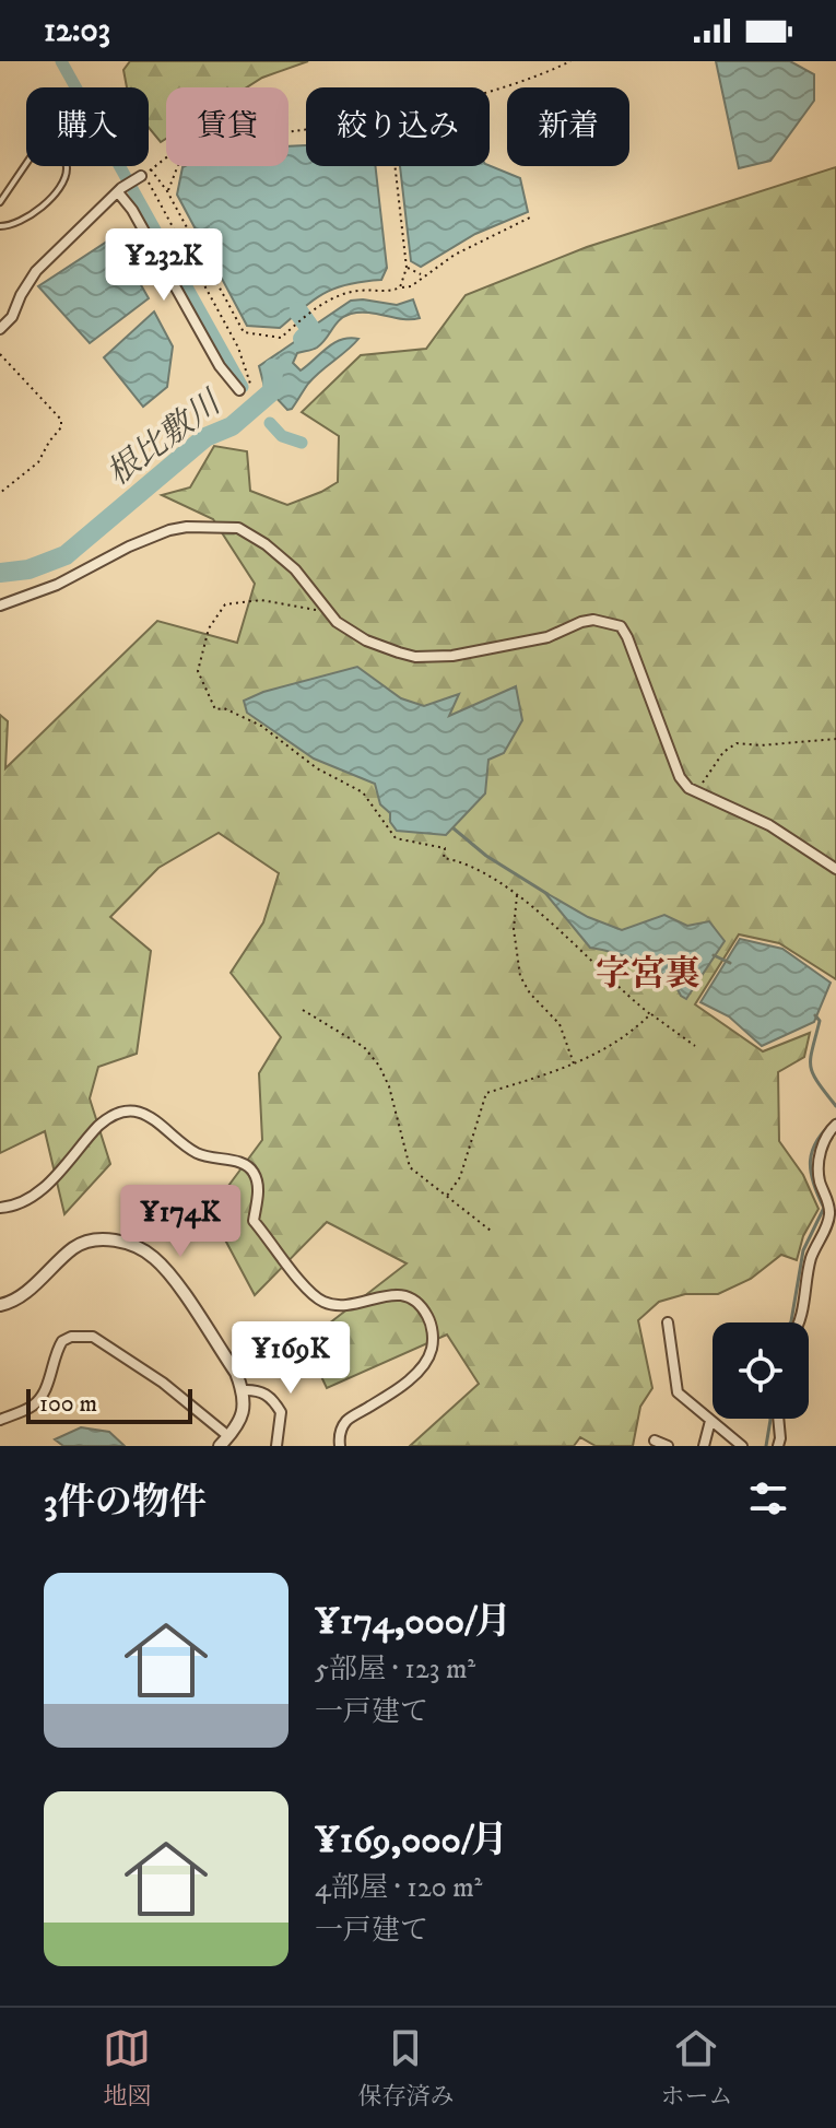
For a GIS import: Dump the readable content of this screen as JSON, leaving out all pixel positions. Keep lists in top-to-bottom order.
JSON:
{
  "districts": ["字宮裏"],
  "water": ["根比敷川"],
  "scale_bar": "100 m",
  "page": {
    "status": "12:03",
    "chip": [
      "購入",
      "賃貸",
      "絞り込み",
      "新着"
    ],
    "price": ["¥232K", "¥174K", "¥169K"],
    "scale": "100 m",
    "heading": "3件の物件",
    "list": [
      {
        "name": "¥174,000/月",
        "note": "5部屋 · 123 m² · 一戸建て"
      },
      {
        "name": "¥169,000/月",
        "note": "4部屋 · 120 m² · 一戸建て"
      }
    ],
    "tabs": ["地図", "保存済み", "ホーム"]
  }
}
